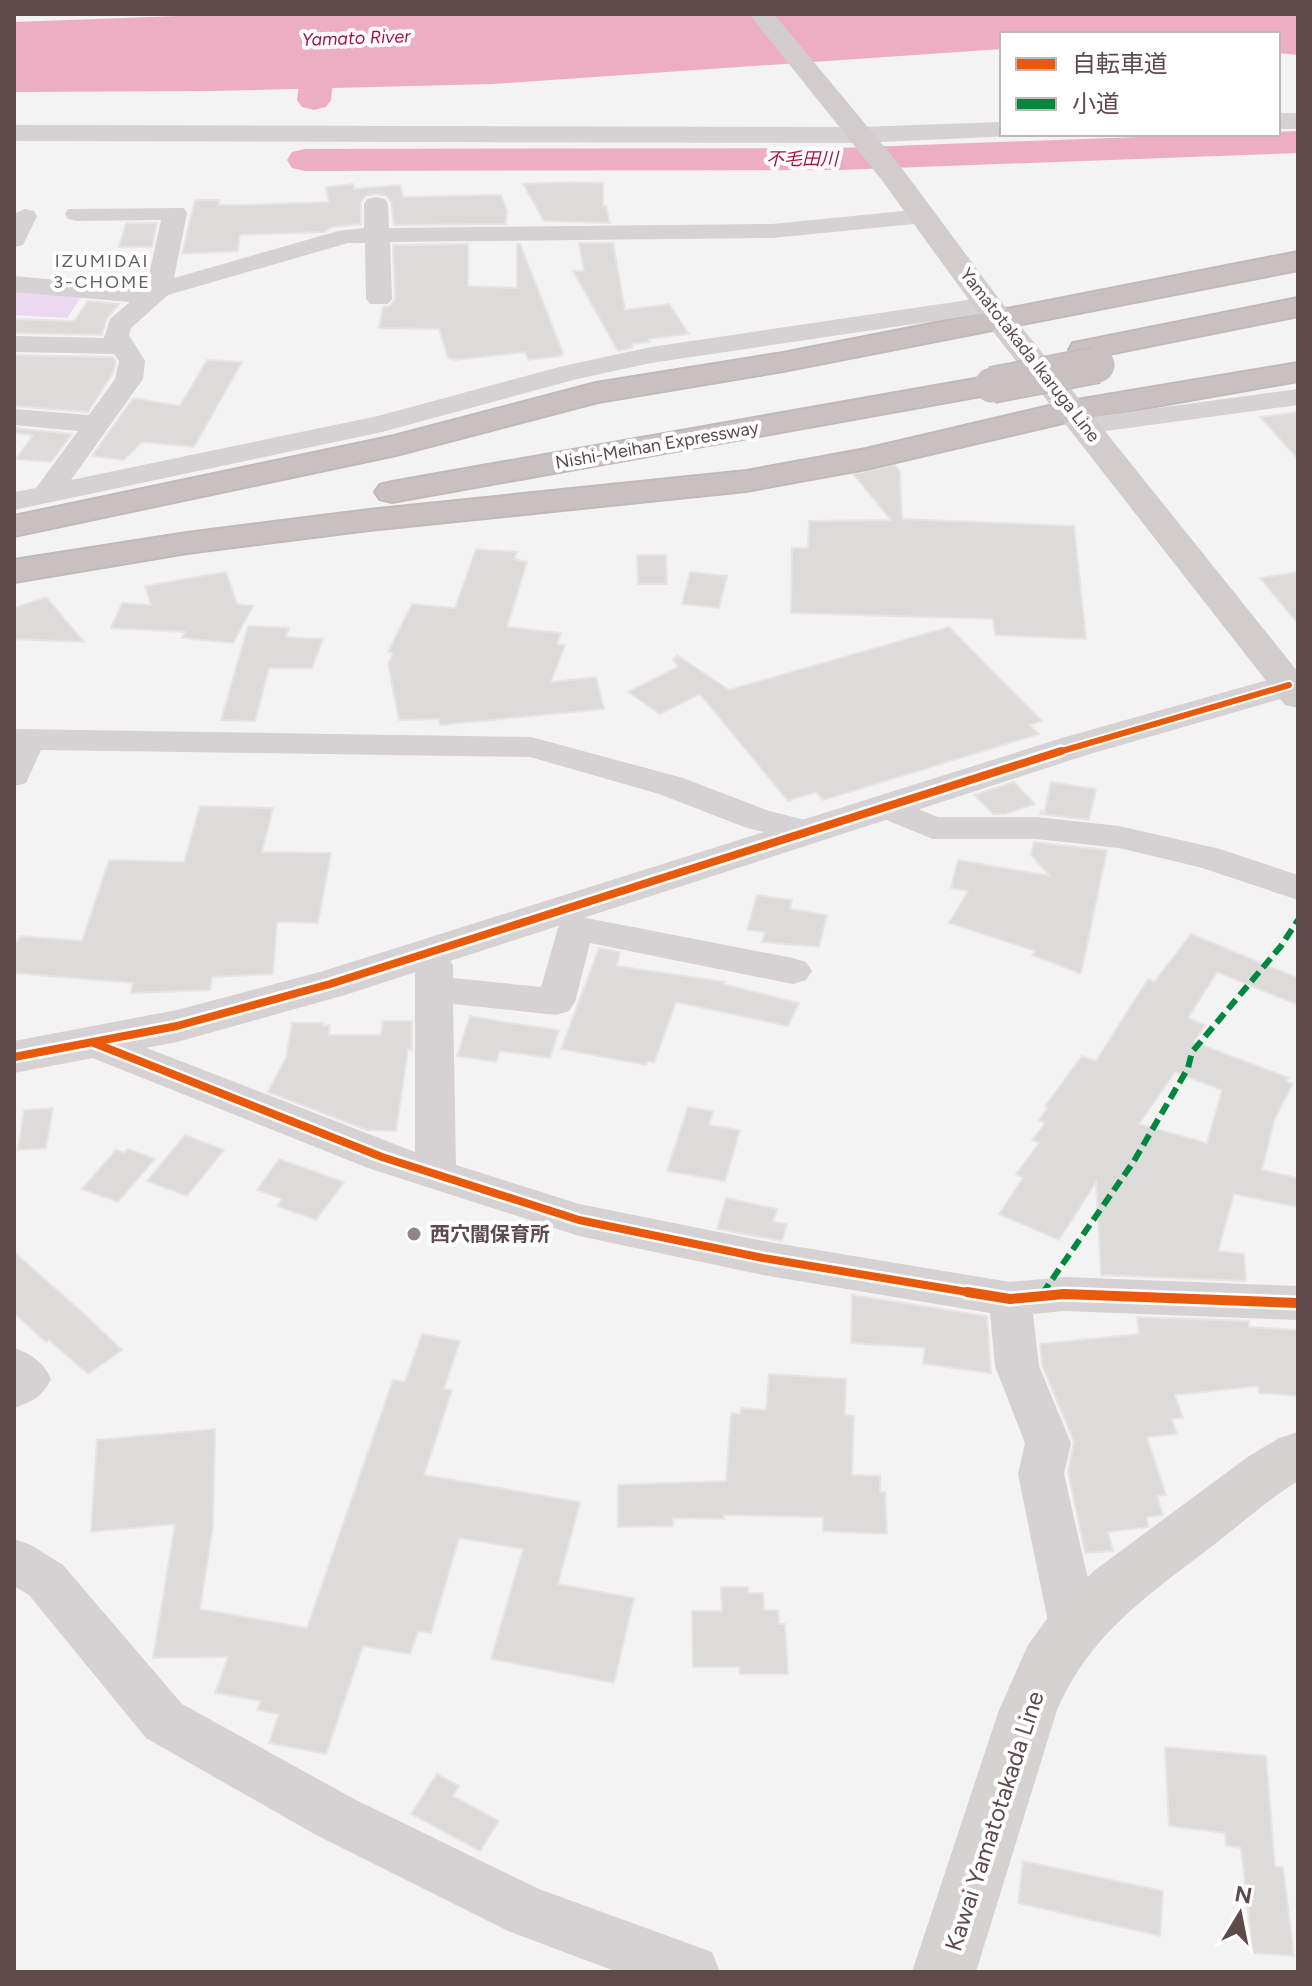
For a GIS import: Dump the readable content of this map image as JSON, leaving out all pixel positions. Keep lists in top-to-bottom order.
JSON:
{
  "streets": {
    "highway": ["Nishi-Meihan Expressway"],
    "main road": ["Yamatotakada Ikaruga Line", "Kawai Yamatotakada Line"]
  },
  "districts": ["IZUMIDAI 3-CHOME"],
  "water": ["Yamato River", "不毛田川"],
  "places": ["西穴闇保育所"],
  "legend": ["自転車道", "小道"],
  "north": "top"
}
